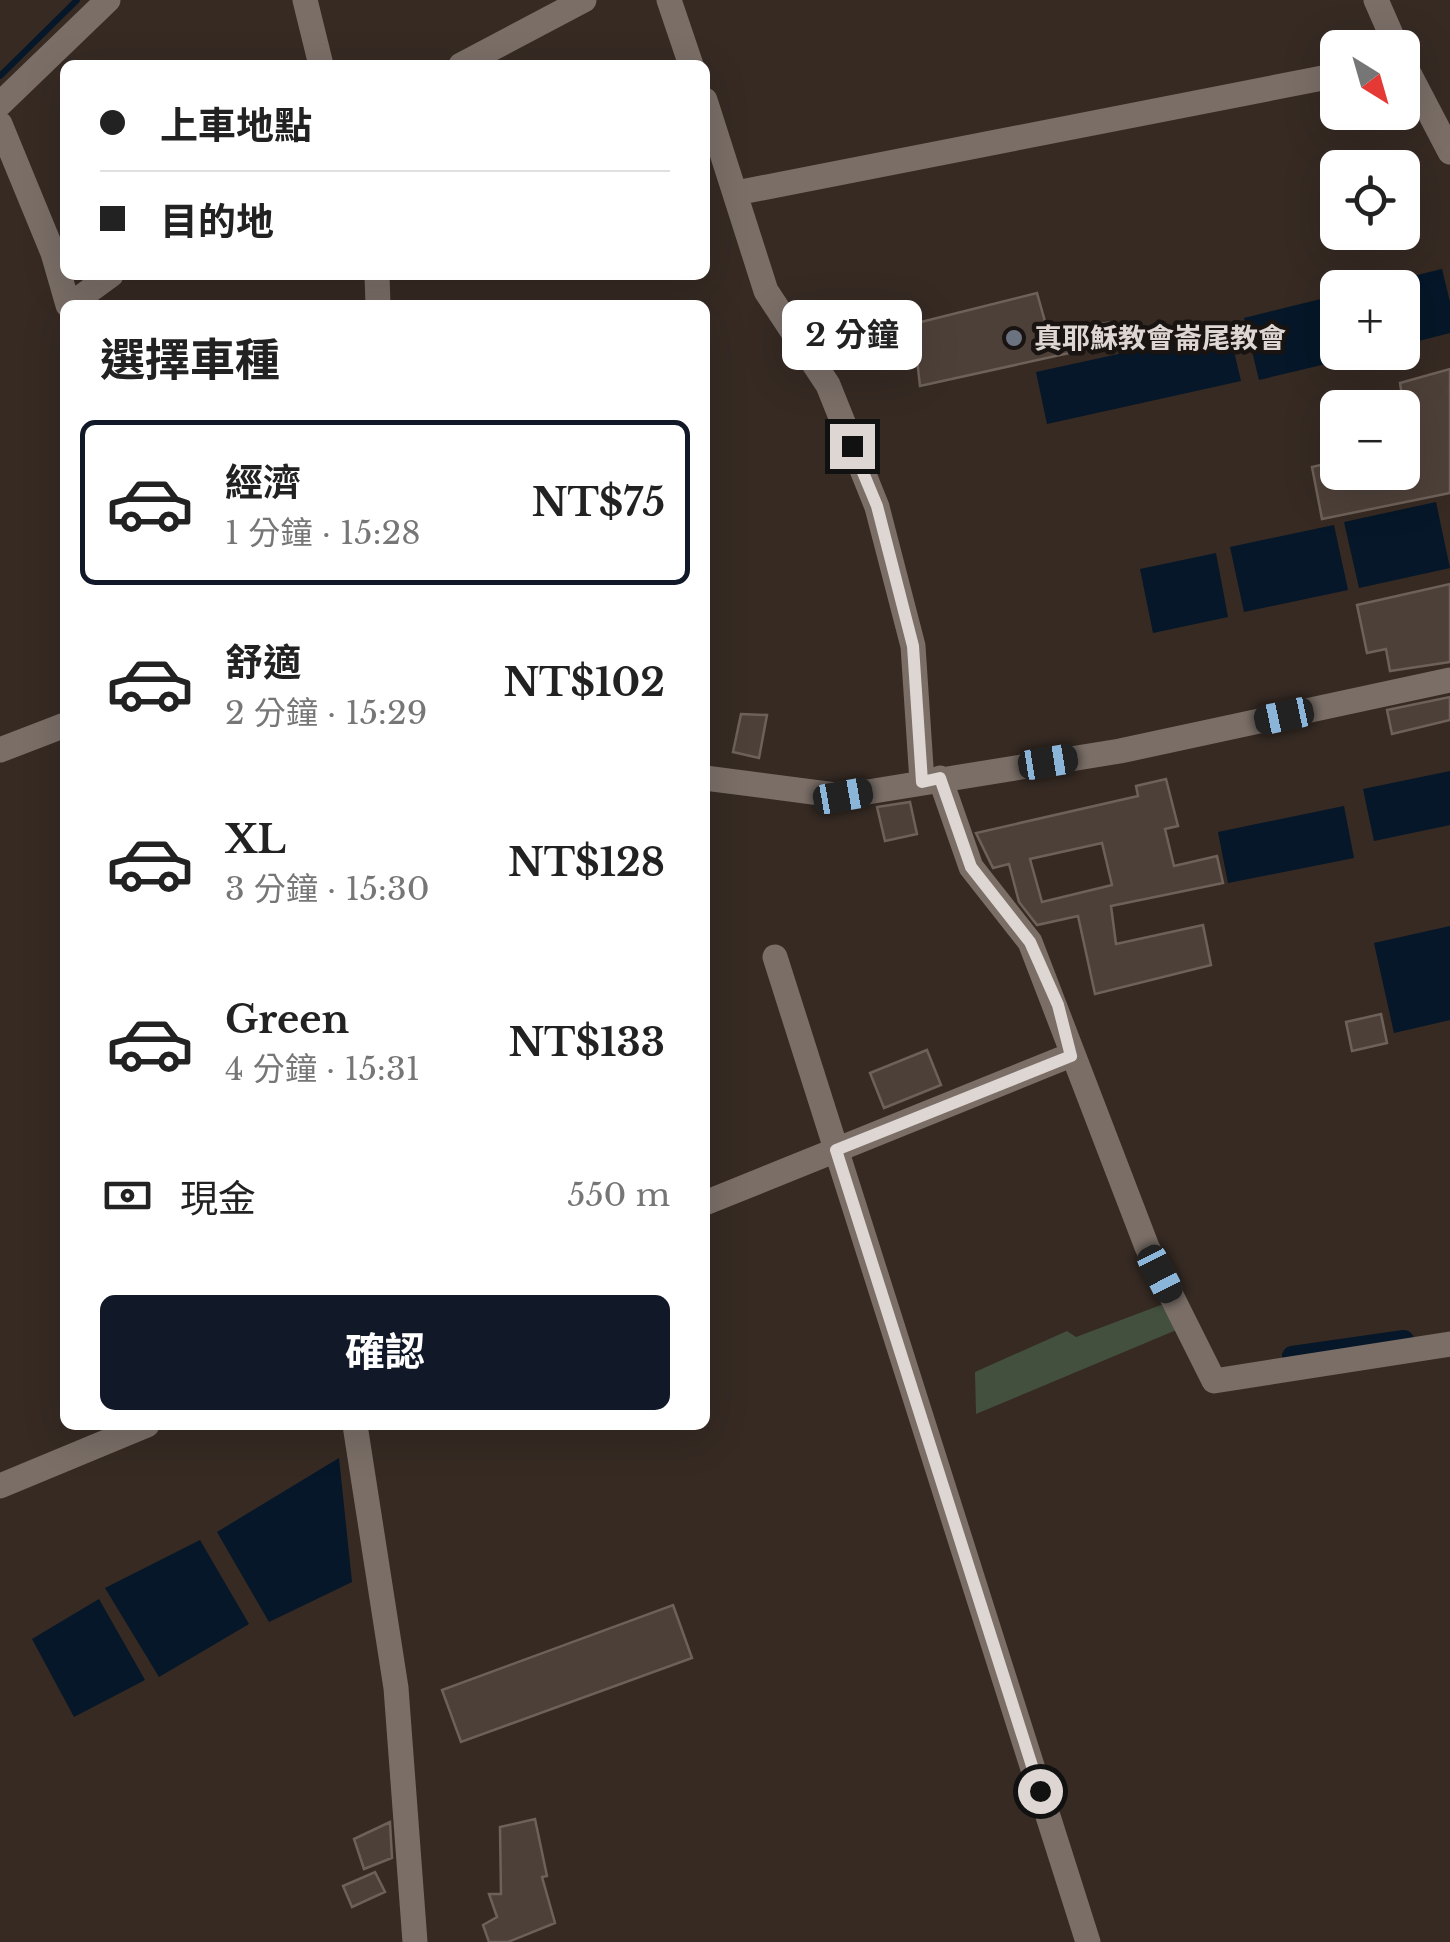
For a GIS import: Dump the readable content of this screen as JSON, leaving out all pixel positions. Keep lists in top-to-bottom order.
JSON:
{
  "places": ["真耶穌教會崙尾教會"],
  "north": "bottom right",
  "page": {
    "map_buttons": ["+", "−"],
    "banner": ["上車地點", "目的地"],
    "bubble": "2 分鐘",
    "heading": "選擇車種",
    "list": [
      {
        "name": "經濟",
        "note": "1 分鐘 · 15:28",
        "value": "NT$75"
      },
      {
        "name": "舒適",
        "note": "2 分鐘 · 15:29",
        "value": "NT$102"
      },
      {
        "name": "XL",
        "note": "3 分鐘 · 15:30",
        "value": "NT$128"
      },
      {
        "name": "Green",
        "note": "4 分鐘 · 15:31",
        "value": "NT$133"
      }
    ],
    "pay": ["現金", "550 m"],
    "buttons": "確認"
  }
}
